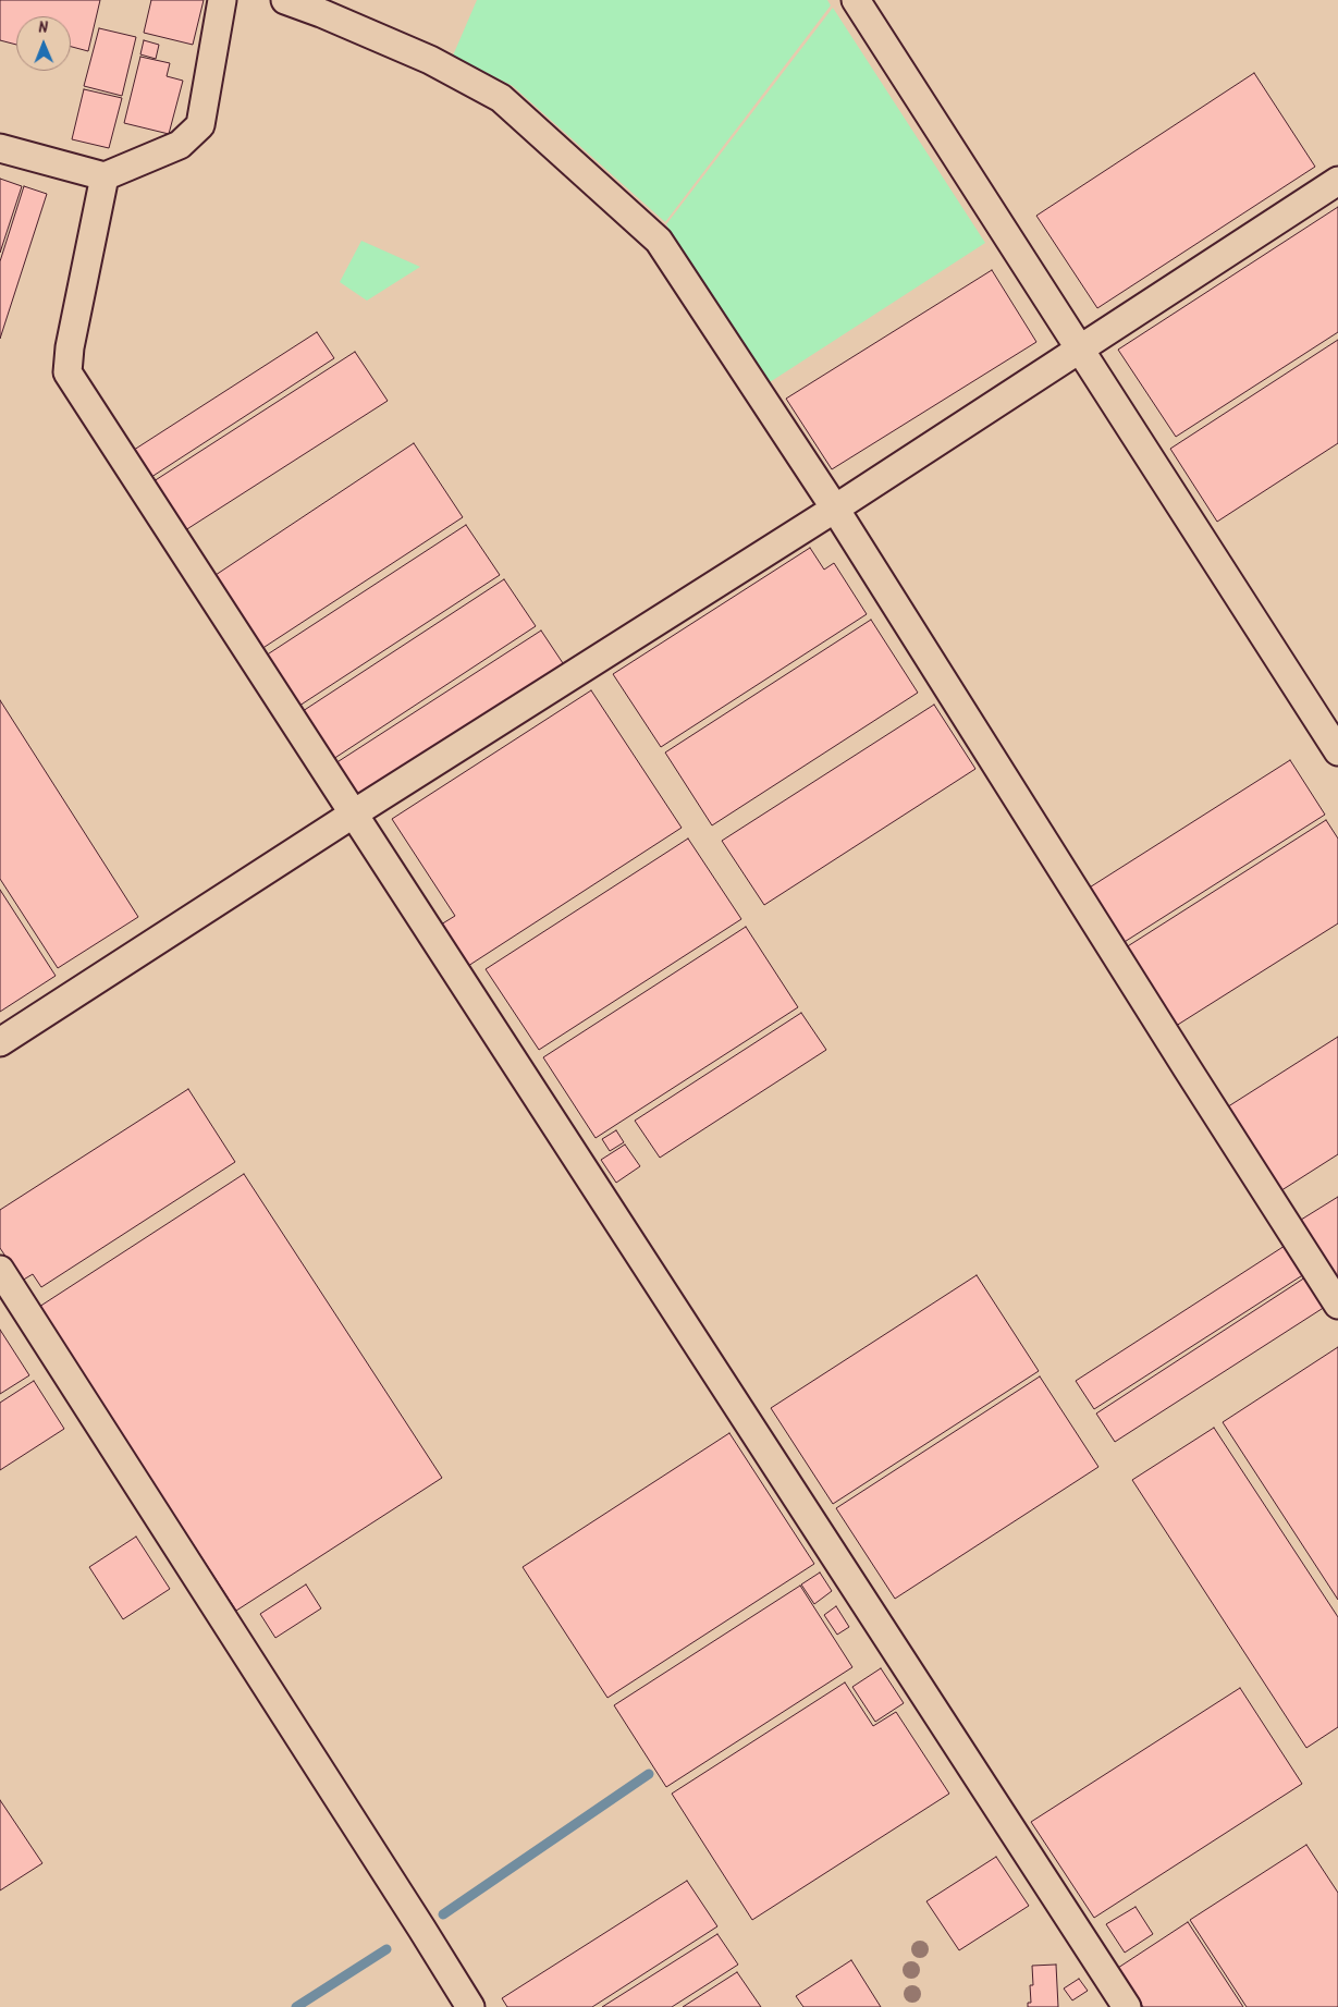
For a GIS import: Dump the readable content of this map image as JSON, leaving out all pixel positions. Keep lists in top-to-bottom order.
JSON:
{
  "north": "top"
}
